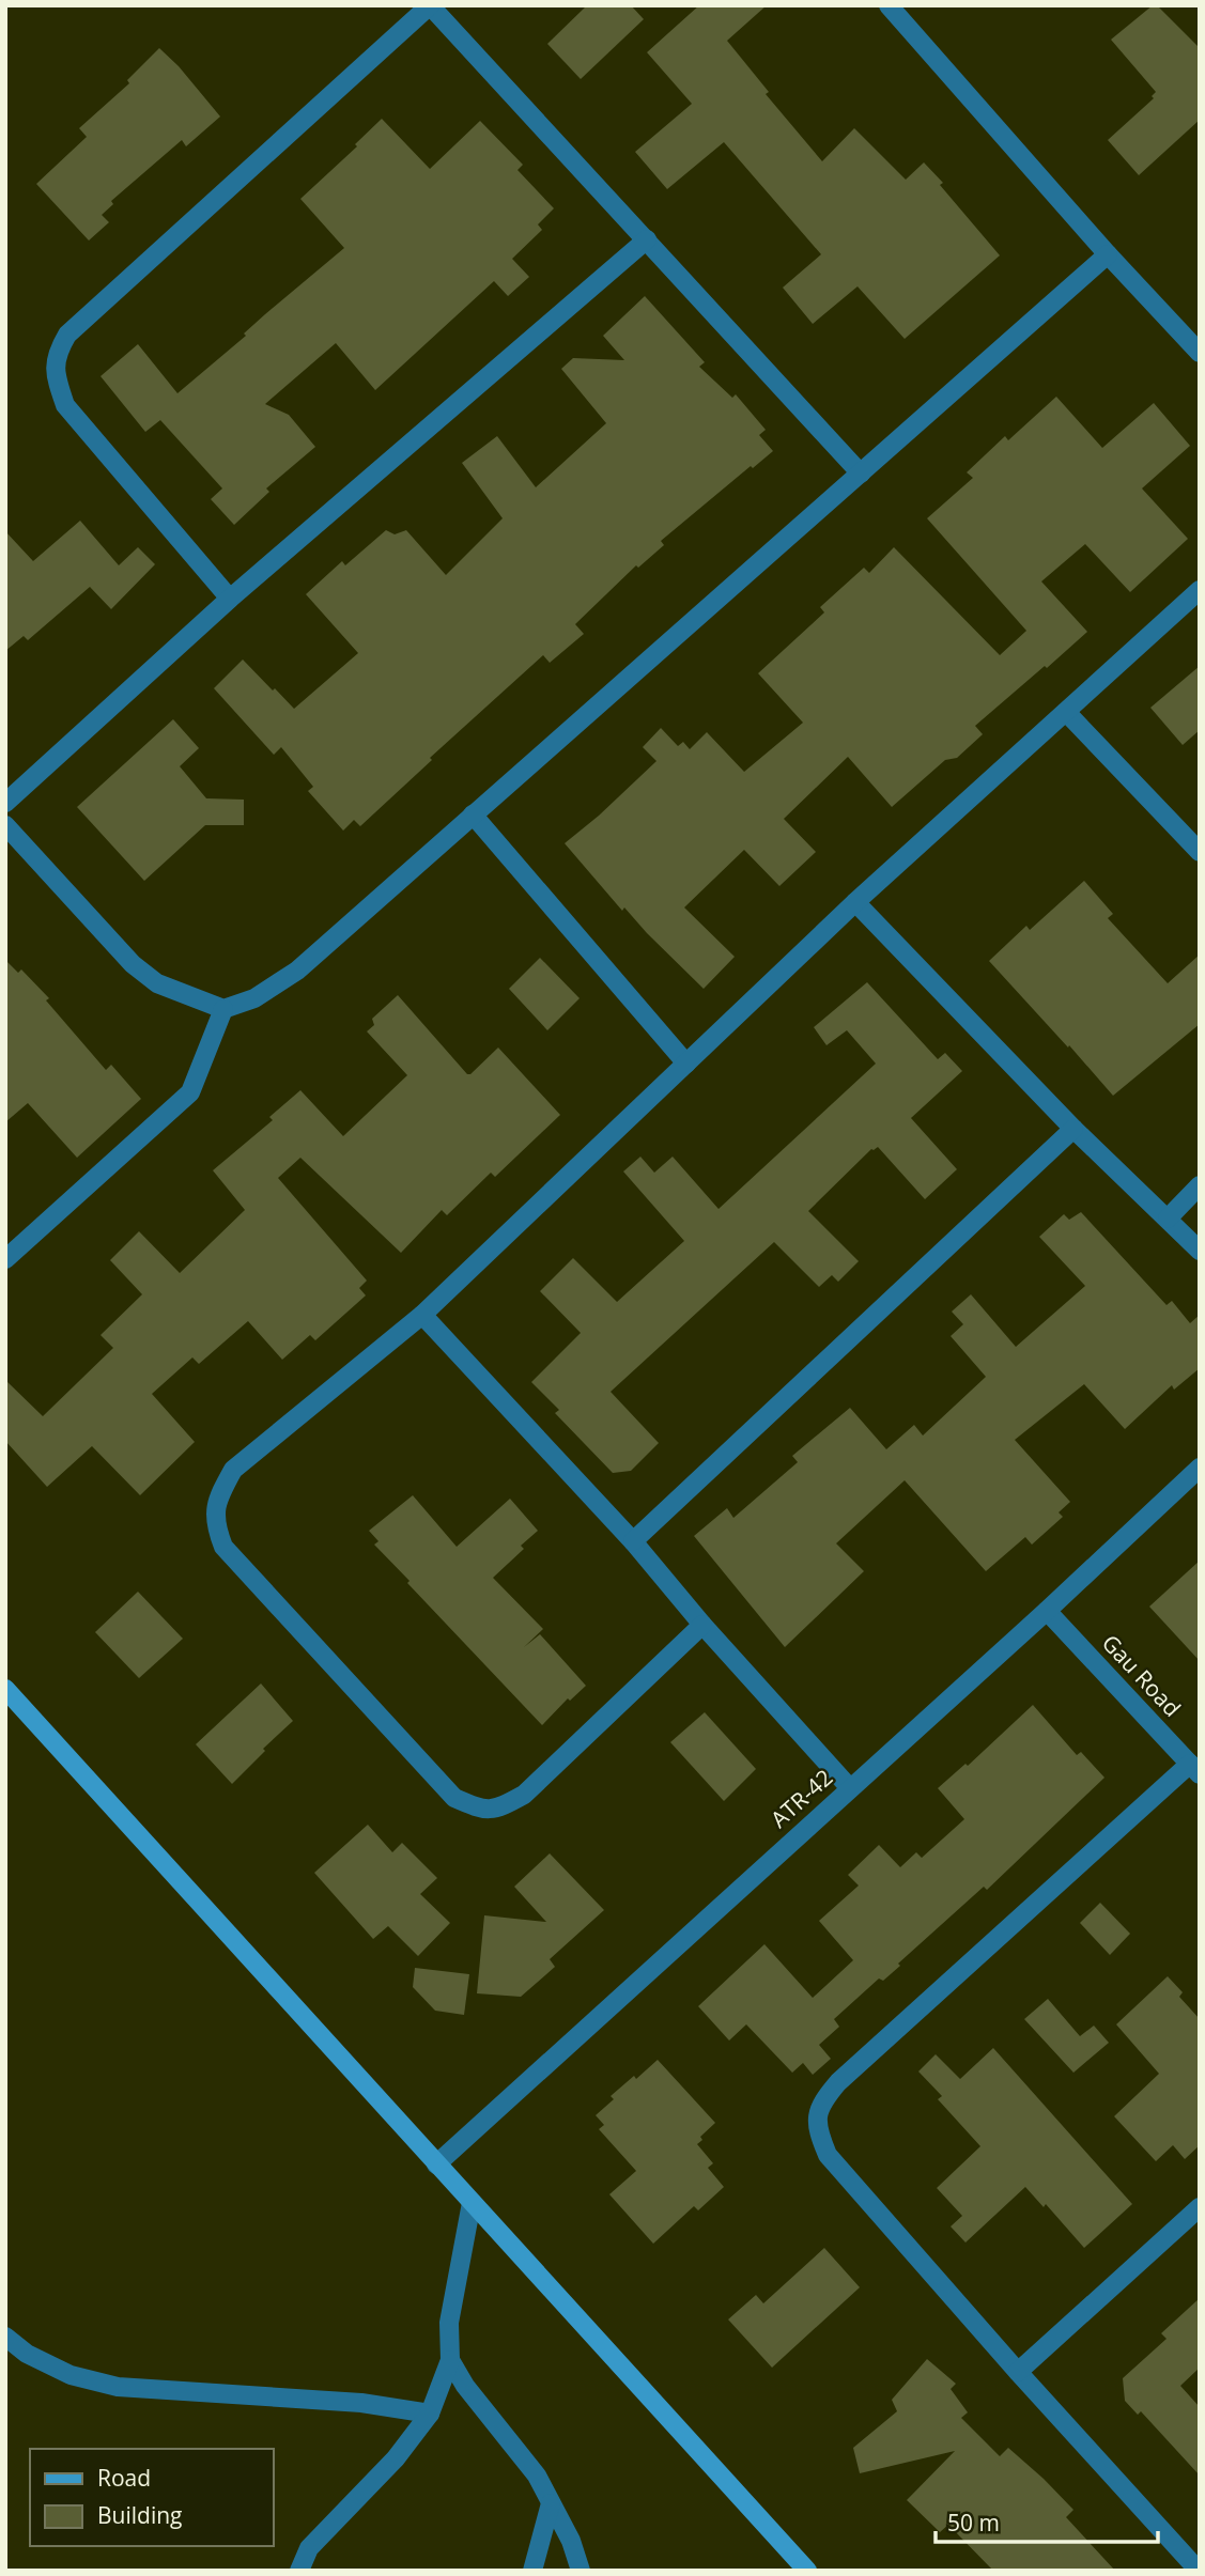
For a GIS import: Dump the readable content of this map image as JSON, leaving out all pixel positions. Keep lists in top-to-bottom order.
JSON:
{
  "streets": {
    "street": ["Gau Road", "ATR-42"]
  },
  "crossings": [
    ["Gau Road", "ATR-42"]
  ],
  "legend": ["Road", "Building"],
  "scale_bar": "50 m"
}
